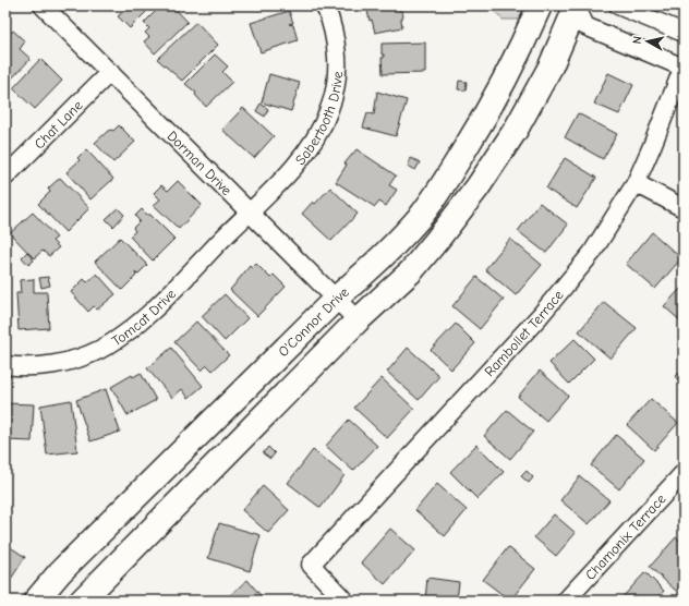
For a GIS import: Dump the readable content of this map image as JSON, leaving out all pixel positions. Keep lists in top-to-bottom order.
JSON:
{
  "streets": {
    "main road": ["O'Connor Drive"],
    "street": [
      "Sabertooth Drive",
      "Chat Lane",
      "Dorman Drive",
      "Tomcat Drive",
      "Rambollet Terrace",
      "Chamonix Terrace"
    ]
  },
  "crossings": [
    ["Sabertooth Drive", "Dorman Drive"],
    ["Sabertooth Drive", "Tomcat Drive"],
    ["Chat Lane", "Dorman Drive"],
    ["Dorman Drive", "Tomcat Drive"],
    ["Dorman Drive", "O'Connor Drive"]
  ],
  "north": "left"
}
